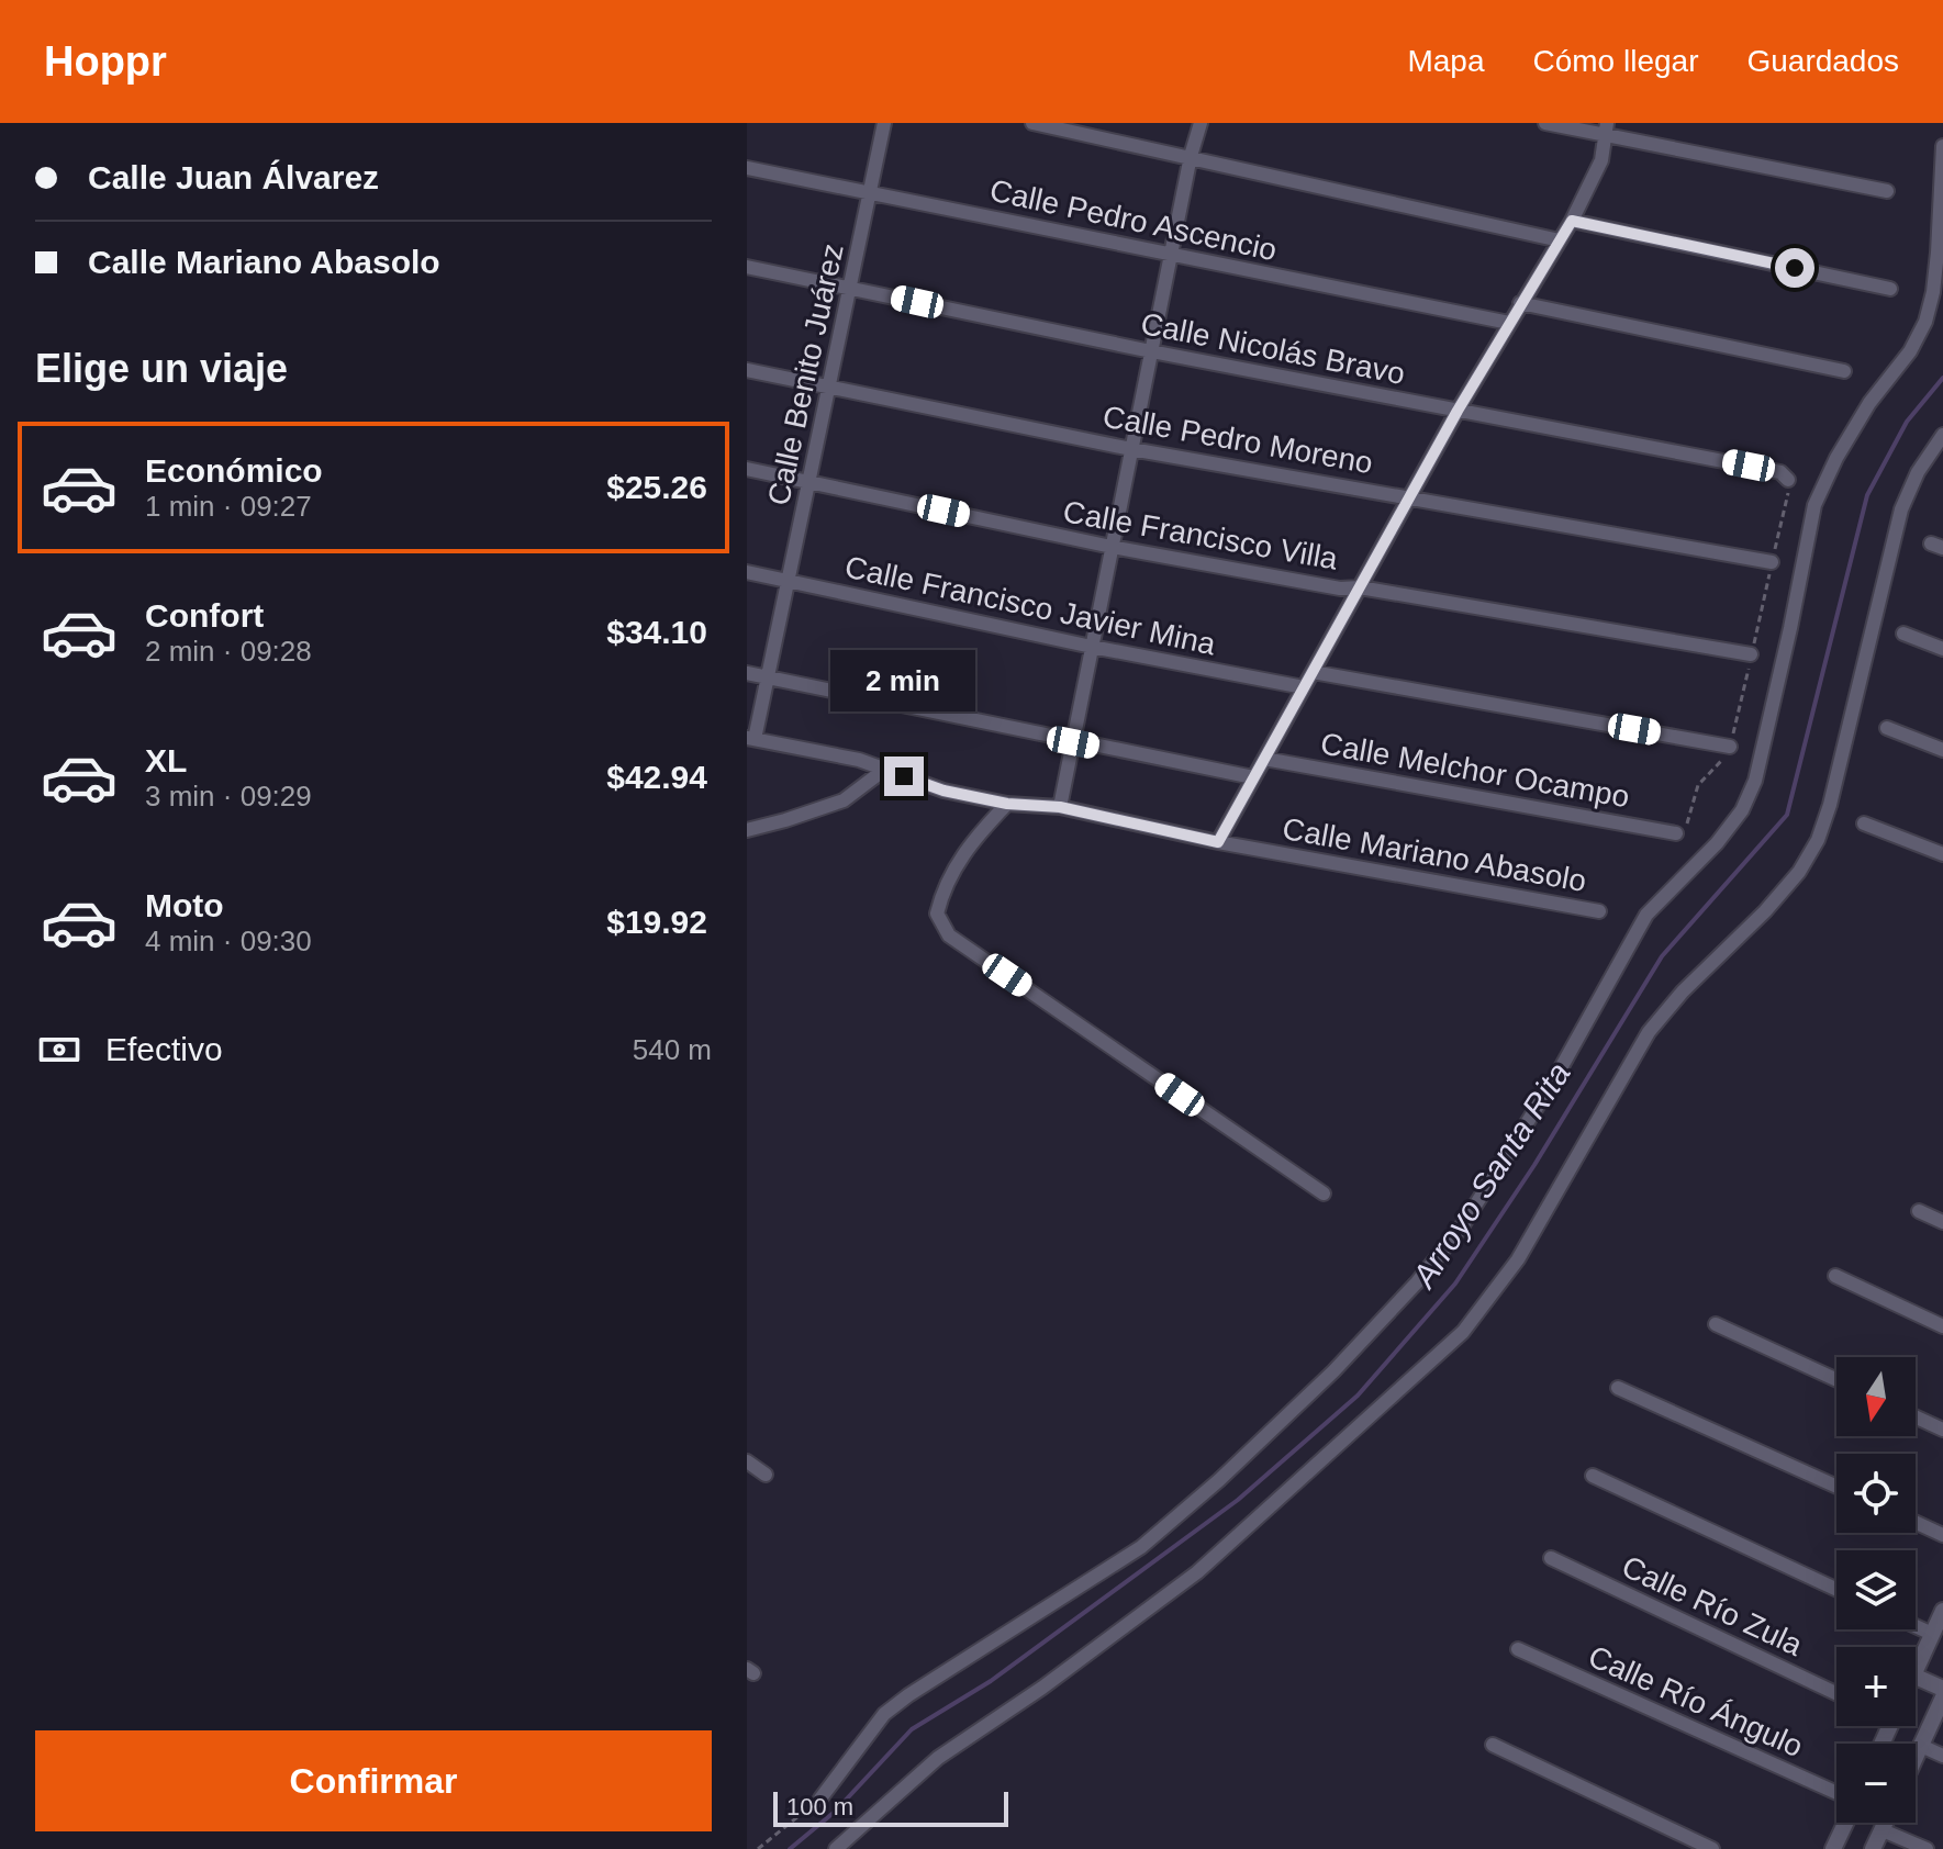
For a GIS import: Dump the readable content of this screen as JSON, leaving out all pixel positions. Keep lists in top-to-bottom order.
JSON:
{
  "streets": {
    "street": [
      "Calle Pedro Ascencio",
      "Calle Nicolás Bravo",
      "Calle Benito Juárez",
      "Calle Pedro Moreno",
      "Calle Francisco Villa",
      "Calle Francisco Javier Mina",
      "Calle Melchor Ocampo",
      "Calle Mariano Abasolo",
      "Calle Río Zula",
      "Calle Río Ángulo"
    ]
  },
  "crossings": [
    ["Calle Pedro Ascencio", "Calle Benito Juárez"],
    ["Calle Nicolás Bravo", "Calle Benito Juárez"],
    ["Calle Benito Juárez", "Calle Pedro Moreno"],
    ["Calle Benito Juárez", "Calle Francisco Villa"],
    ["Calle Benito Juárez", "Calle Francisco Javier Mina"],
    ["Calle Benito Juárez", "Calle Mariano Abasolo"]
  ],
  "water": ["Arroyo Santa Rita"],
  "scale_bar": "100 m",
  "north": "bottom",
  "page": {
    "header": "Hoppr",
    "nav": ["Mapa", "Cómo llegar", "Guardados"],
    "banner": ["Calle Juan Álvarez", "Calle Mariano Abasolo"],
    "heading": "Elige un viaje",
    "list": [
      {
        "name": "Económico",
        "note": "1 min · 09:27",
        "value": "$25.26"
      },
      {
        "name": "Confort",
        "note": "2 min · 09:28",
        "value": "$34.10"
      },
      {
        "name": "XL",
        "note": "3 min · 09:29",
        "value": "$42.94"
      },
      {
        "name": "Moto",
        "note": "4 min · 09:30",
        "value": "$19.92"
      }
    ],
    "bubble": "2 min",
    "pay": ["Efectivo", "540 m"],
    "map_buttons": ["+", "−"],
    "buttons": "Confirmar",
    "scale": "100 m"
  }
}
